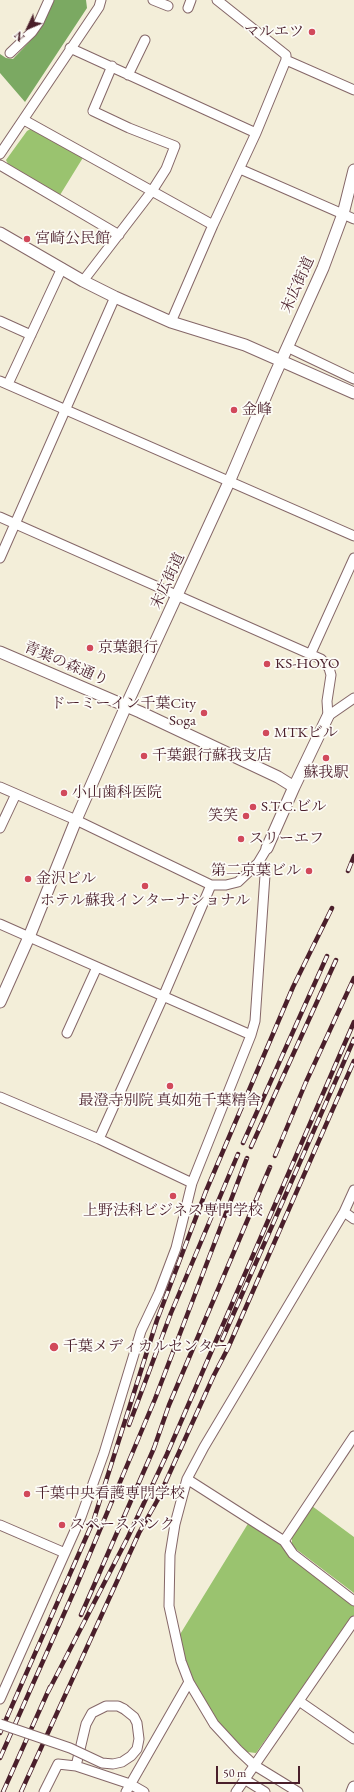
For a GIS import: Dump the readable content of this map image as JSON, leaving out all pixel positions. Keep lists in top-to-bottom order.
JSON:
{
  "streets": {
    "street": ["末広街道", "青葉の森通り"]
  },
  "crossings": [
    ["末広街道", "青葉の森通り"]
  ],
  "places": [
    "マルエツ",
    "宮崎公民館",
    "金峰",
    "京葉銀行",
    "KS-HOYO",
    "ドーミーイン千葉City Soga",
    "MTKビル",
    "千葉銀行蘇我支店",
    "蘇我駅",
    "小山歯科医院",
    "S.T.C.ビル",
    "笑笑",
    "スリーエフ",
    "第二京葉ビル",
    "金沢ビル",
    "ホテル蘇我インターナショナル",
    "最澄寺別院 真如苑千葉精舎",
    "上野法科ビジネス専門学校",
    "千葉メディカルセンター",
    "千葉中央看護専門学校",
    "スペースバンク"
  ],
  "scale_bar": "50 m",
  "north": "bottom left"
}
